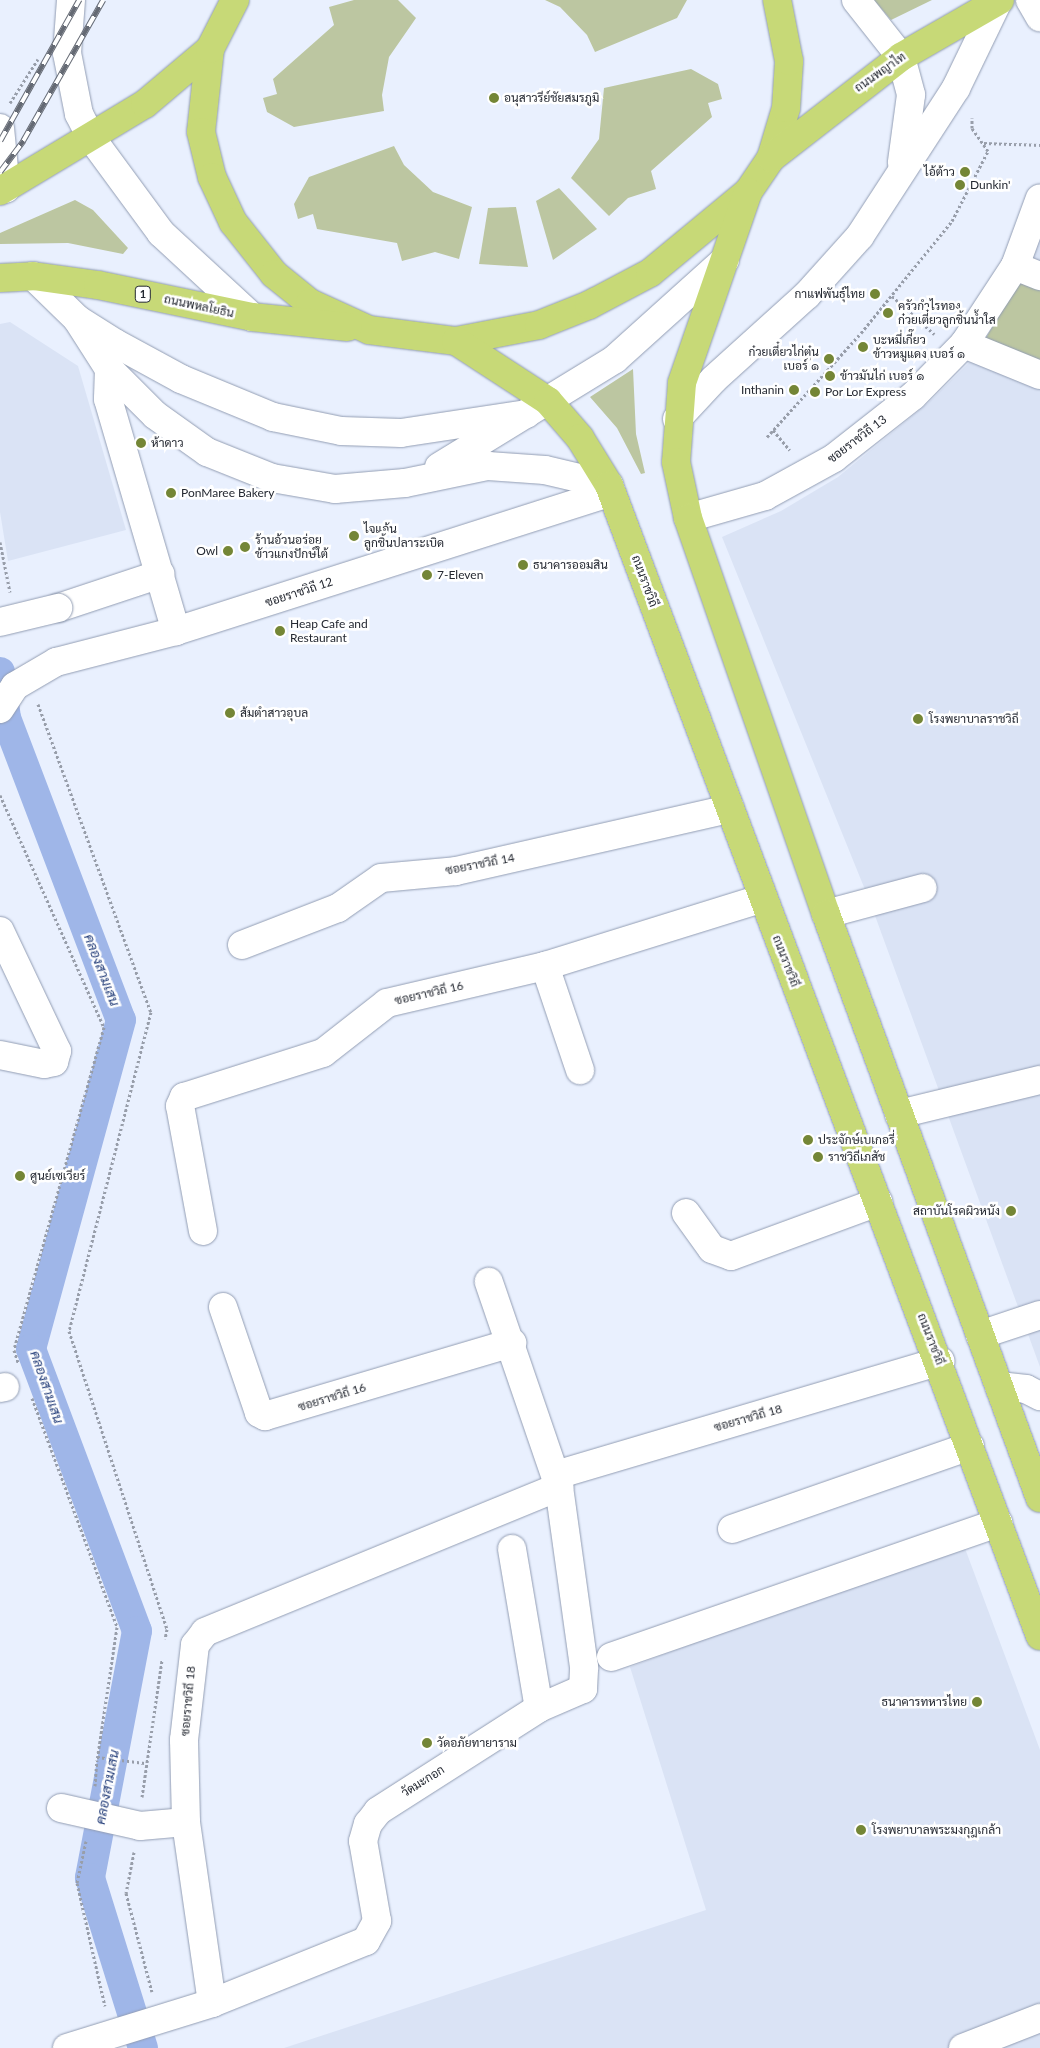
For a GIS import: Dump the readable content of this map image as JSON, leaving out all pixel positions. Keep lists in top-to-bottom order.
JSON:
{
  "streets": {
    "main road": [
      "ถนนพญาไท",
      "1",
      "ถนนพหลโยธิน",
      "ถนนราชวิถี"
    ],
    "street": [
      "ซอยราชวิถี 13",
      "ซอยราชวิถี 12",
      "ซอยราชวิถี 14",
      "ซอยราชวิถี 16",
      "ซอยราชวิถี 18",
      "วัดมะกอก"
    ]
  },
  "crossings": [
    ["ถนนพหลโยธิน", "ถนนราชวิถี"],
    ["ถนนราชวิถี", "ซอยราชวิถี 12"],
    ["ถนนราชวิถี", "ซอยราชวิถี 14"],
    ["ถนนราชวิถี", "ซอยราชวิถี 16"],
    ["ถนนราชวิถี", "ซอยราชวิถี 18"],
    ["ซอยราชวิถี 16", "วัดมะกอก"],
    ["ซอยราชวิถี 18", "วัดมะกอก"]
  ],
  "water": ["คลองสามเสน"],
  "places": [
    "อนุสาวรีย์ชัยสมรภูมิ",
    "ไอ้ต้าว",
    "Dunkin'",
    "กาแฟพันธุ์ไทย",
    "ครัวกำไรทอง ก๋วยเตี๋ยวลูกชิ้นน้ำใส",
    "บะหมี่เกี๊ยว ข้าวหมูแดง เบอร์ ๑",
    "ก๋วยเตี๋ยวไก่ตุ๋น เบอร์ ๑",
    "ข้าวมันไก่ เบอร์ ๑",
    "Inthanin",
    "Por Lor Express",
    "ห้าดาว",
    "PonMaree Bakery",
    "ไจแอ้น ลูกชิ้นปลาระเบิด",
    "ร้านอ้วนอร่อย ข้าวแกงปักษ์ใต้",
    "Owl",
    "ธนาคารออมสิน",
    "7-Eleven",
    "Heap Cafe and Restaurant",
    "ส้มตำสาวอุบล",
    "โรงพยาบาลราชวิถี",
    "ประจักษ์เบเกอรี่",
    "ราชวิถีเภสัช",
    "ศูนย์เซเวียร์",
    "สถาบันโรคผิวหนัง",
    "ธนาคารทหารไทย",
    "วัดอภัยทายาราม",
    "โรงพยาบาลพระมงกุฎเกล้า"
  ]
}
